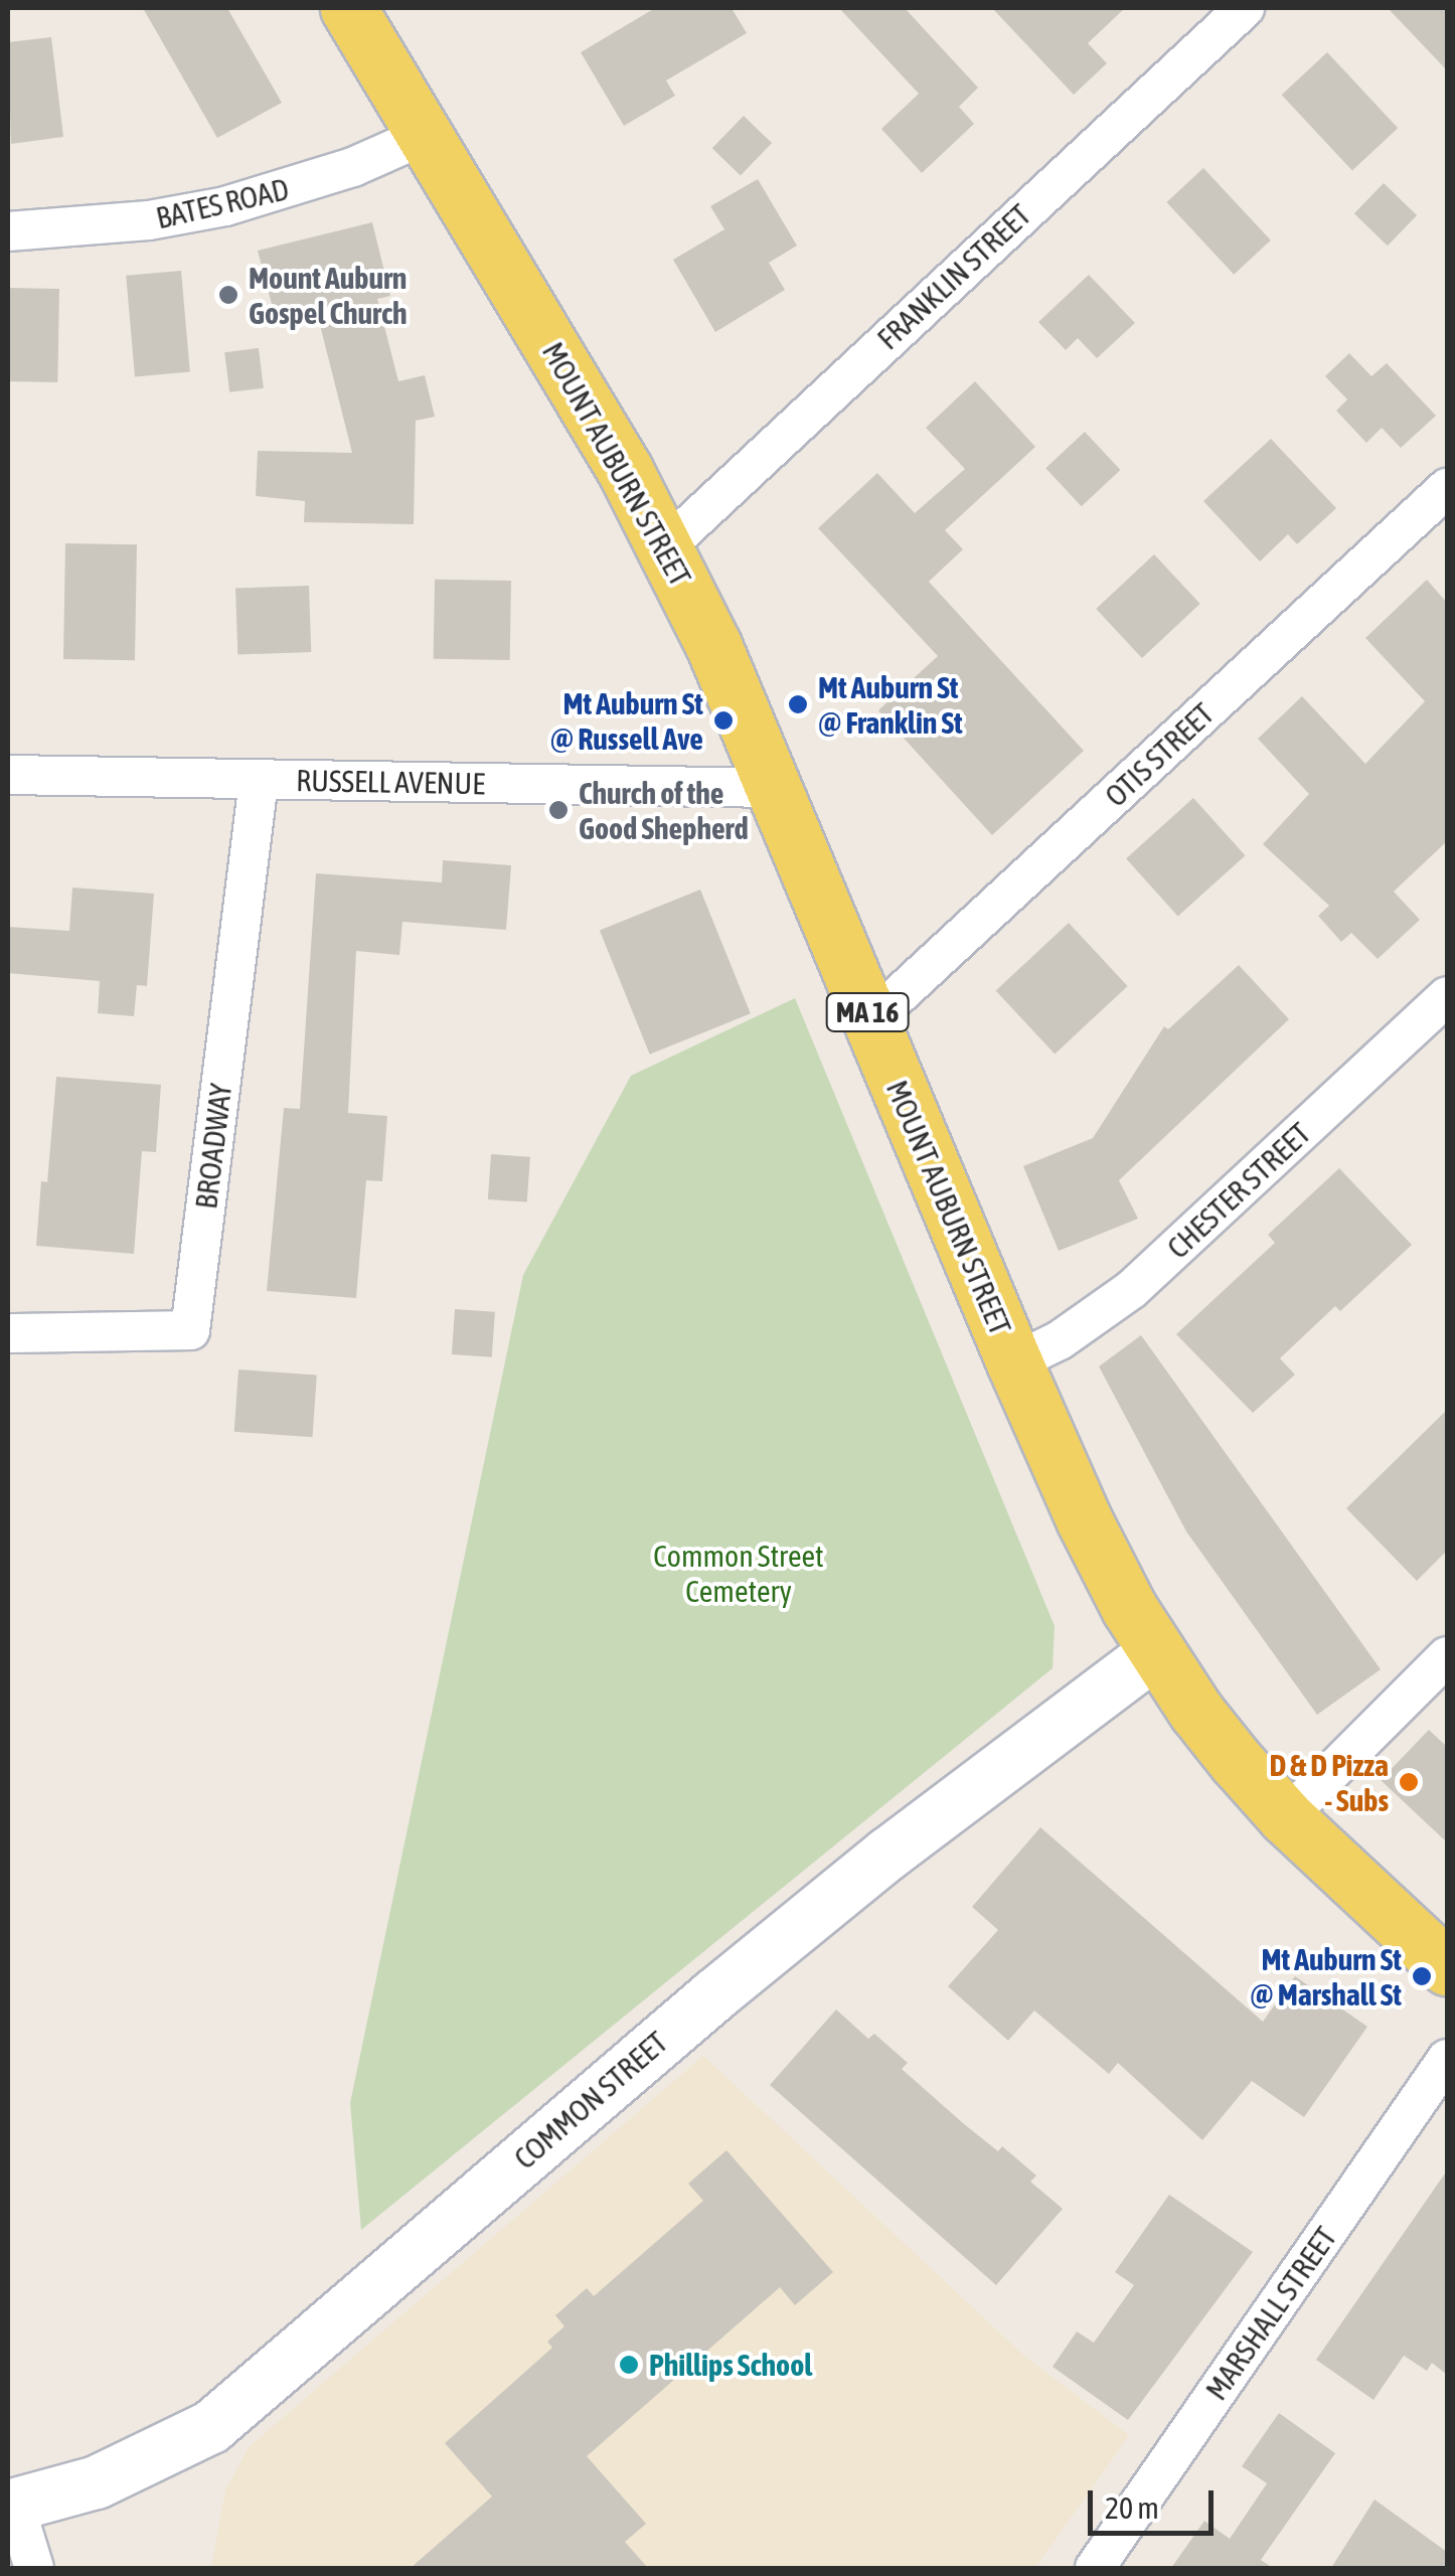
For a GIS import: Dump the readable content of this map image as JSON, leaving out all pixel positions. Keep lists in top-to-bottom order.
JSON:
{
  "streets": {
    "main road": ["MOUNT AUBURN STREET", "MA 16", "COMMON STREET"],
    "street": [
      "BATES ROAD",
      "FRANKLIN STREET",
      "OTIS STREET",
      "RUSSELL AVENUE",
      "BROADWAY",
      "CHESTER STREET",
      "MARSHALL STREET"
    ]
  },
  "crossings": [
    ["BATES ROAD", "MOUNT AUBURN STREET"],
    ["FRANKLIN STREET", "MOUNT AUBURN STREET"],
    ["MOUNT AUBURN STREET", "OTIS STREET"],
    ["MOUNT AUBURN STREET", "RUSSELL AVENUE"],
    ["MOUNT AUBURN STREET", "CHESTER STREET"],
    ["MOUNT AUBURN STREET", "COMMON STREET"],
    ["RUSSELL AVENUE", "BROADWAY"]
  ],
  "parks": ["Common Street Cemetery"],
  "places": [
    "Mount Auburn Gospel Church",
    "Mt Auburn St @ Franklin St",
    "Mt Auburn St @ Russell Ave",
    "Church of the Good Shepherd",
    "D & D Pizza - Subs",
    "Mt Auburn St @ Marshall St",
    "Phillips School"
  ],
  "scale_bar": "20 m"
}
